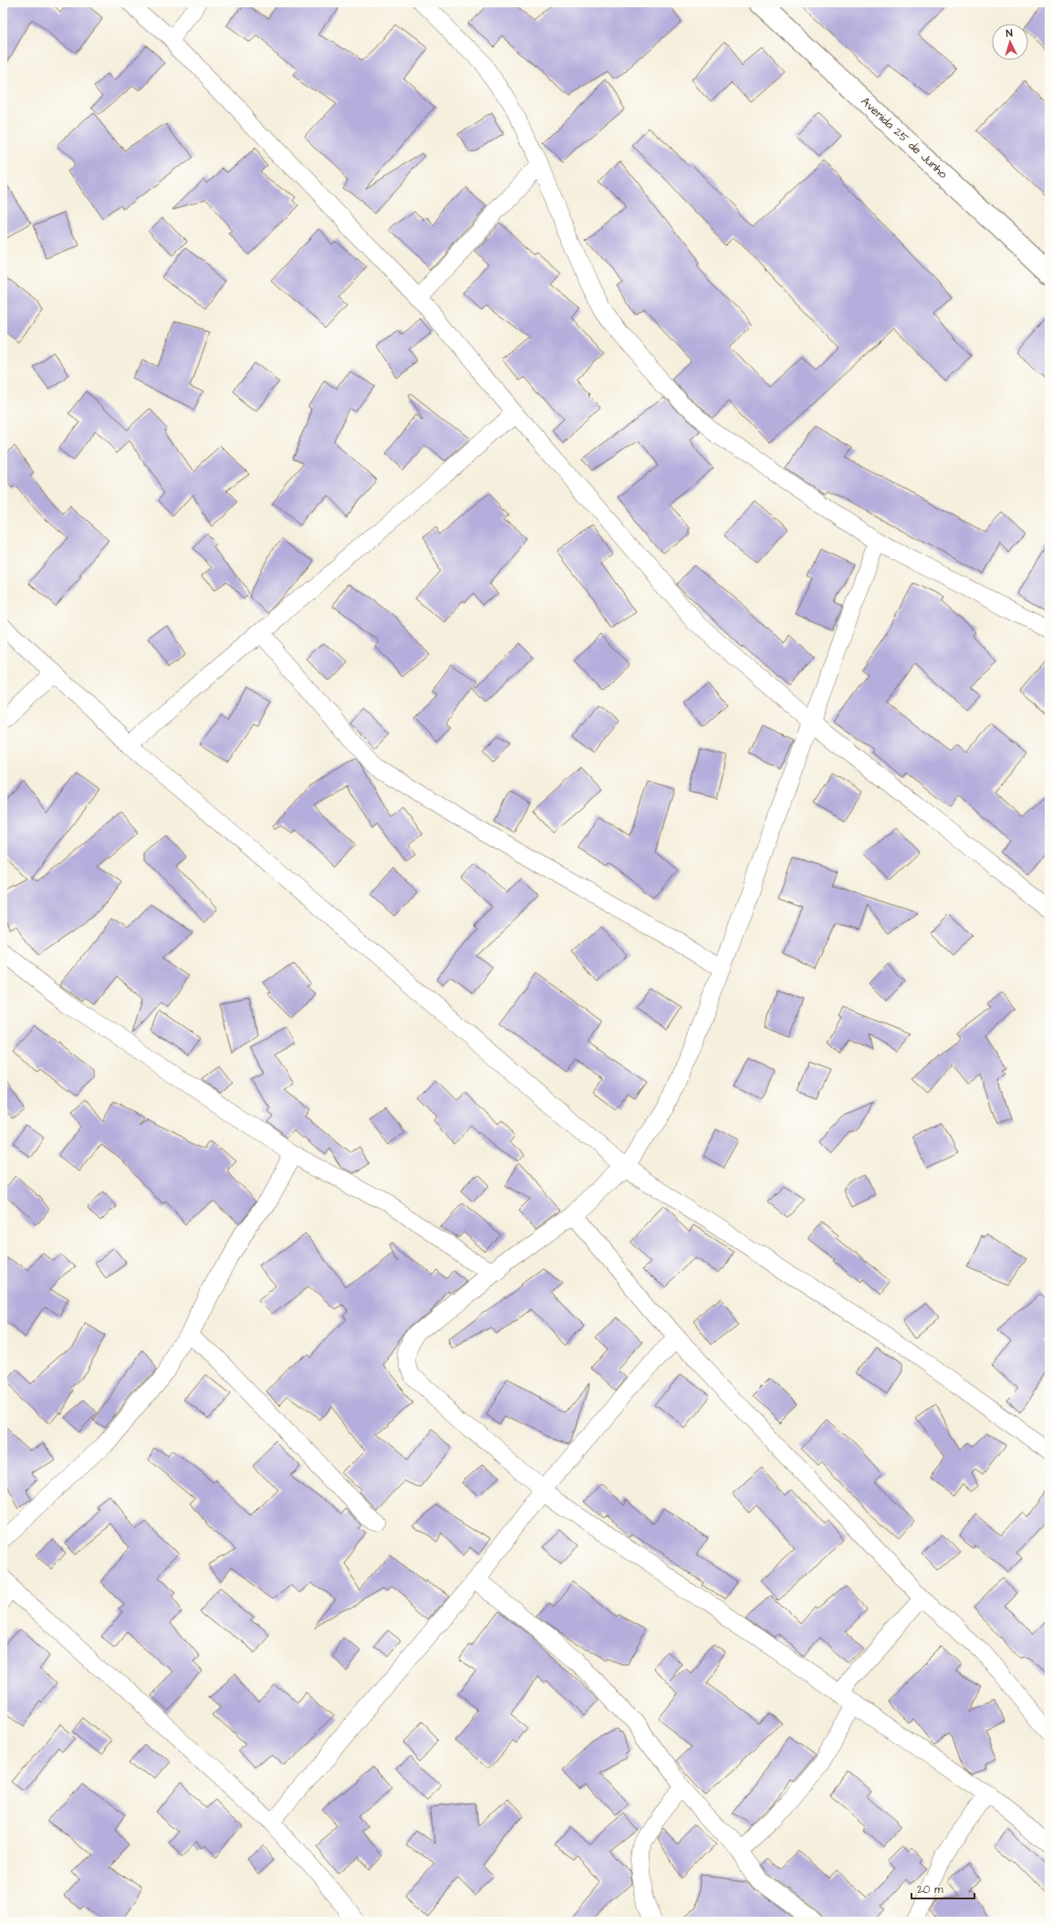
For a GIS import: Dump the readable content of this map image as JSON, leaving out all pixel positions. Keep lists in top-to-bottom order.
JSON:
{
  "streets": {
    "street": ["Avenida 25 de Junho"]
  },
  "scale_bar": "20 m",
  "north": "top"
}
